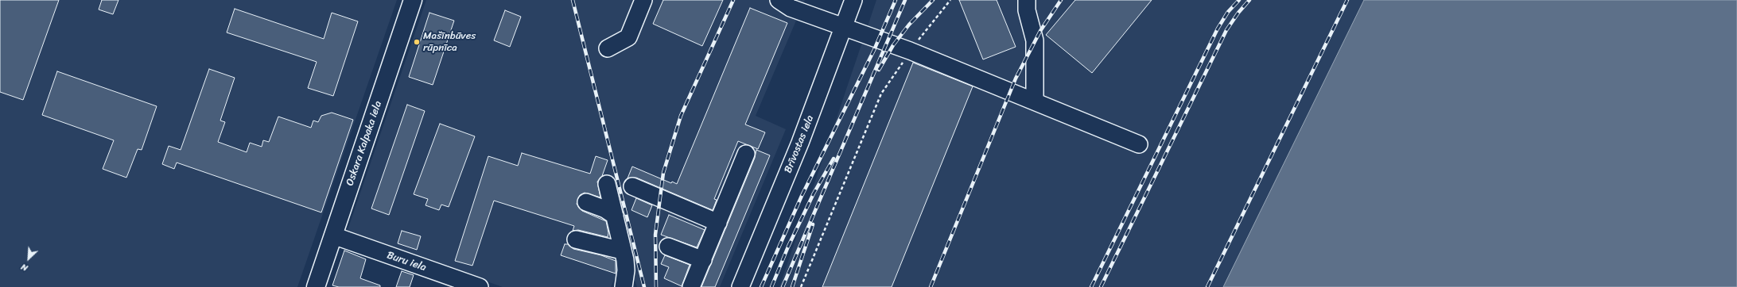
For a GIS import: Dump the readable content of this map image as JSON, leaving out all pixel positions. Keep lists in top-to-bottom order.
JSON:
{
  "streets": {
    "main road": ["Oskara Kalpaka iela"],
    "street": ["Brīvostas iela", "Buru iela"]
  },
  "crossings": [
    ["Oskara Kalpaka iela", "Buru iela"]
  ],
  "places": ["Mašīnbūves rūpnīca"],
  "north": "bottom left"
}
